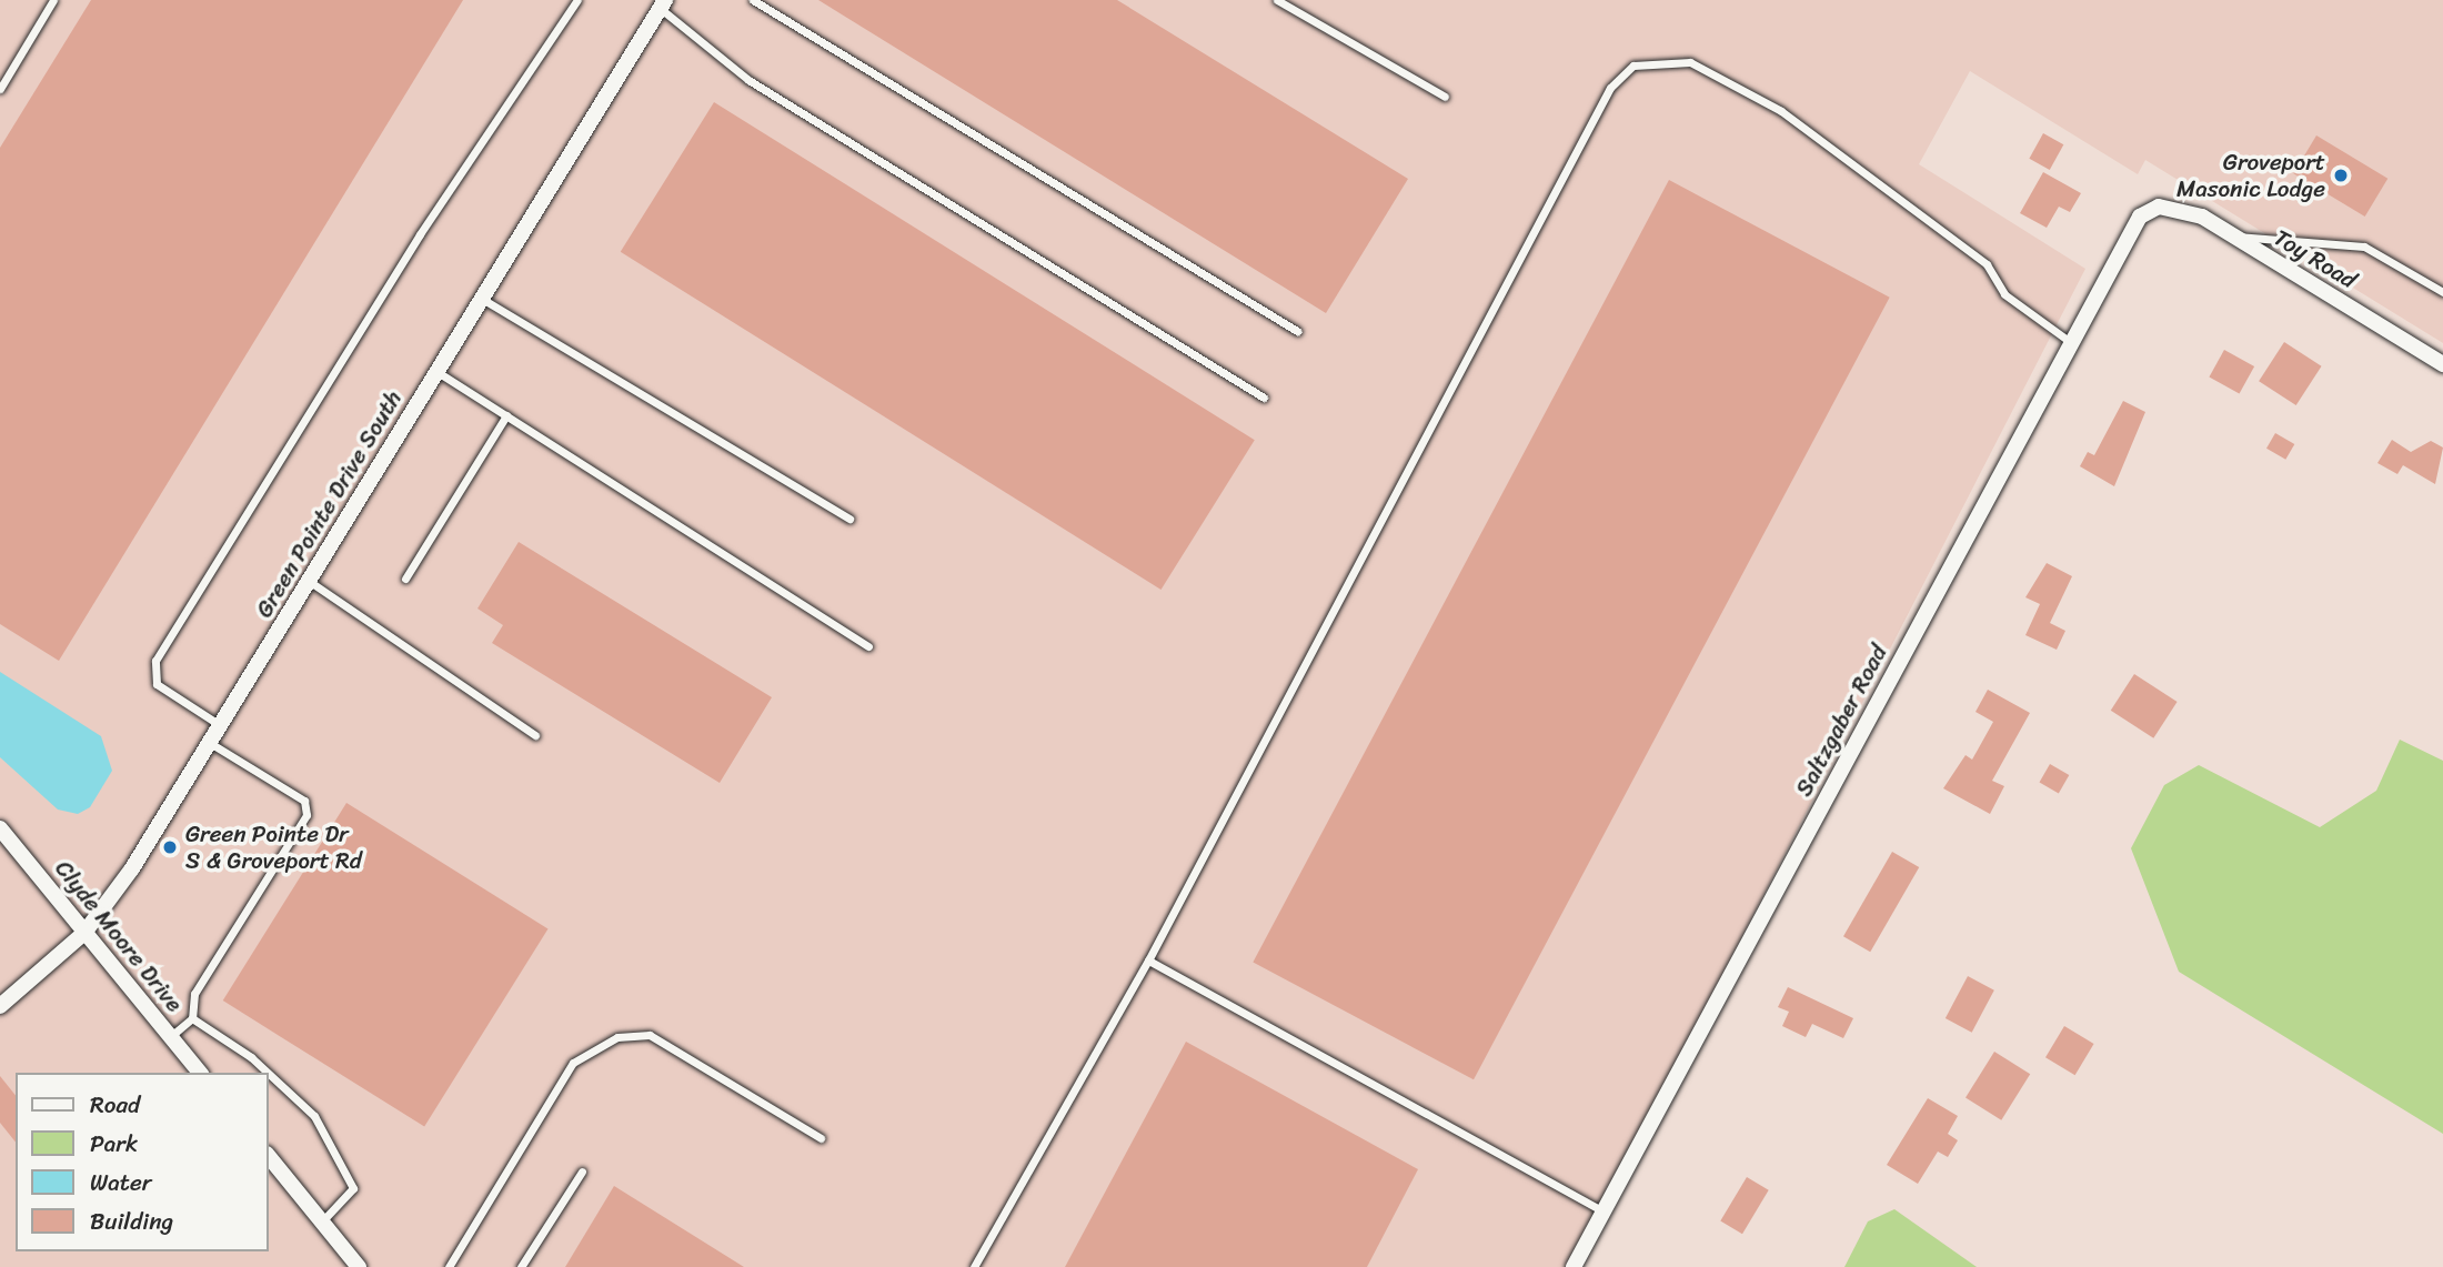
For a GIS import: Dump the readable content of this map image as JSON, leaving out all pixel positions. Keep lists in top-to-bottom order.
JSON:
{
  "streets": {
    "street": [
      "Toy Road",
      "Green Pointe Drive South",
      "Saltzgaber Road",
      "Clyde Moore Drive"
    ]
  },
  "crossings": [
    ["Toy Road", "Saltzgaber Road"],
    ["Green Pointe Drive South", "Clyde Moore Drive"]
  ],
  "places": ["Groveport Masonic Lodge", "Green Pointe Dr S & Groveport Rd"],
  "legend": [
    "Road",
    "Park",
    "Water",
    "Building"
  ]
}
